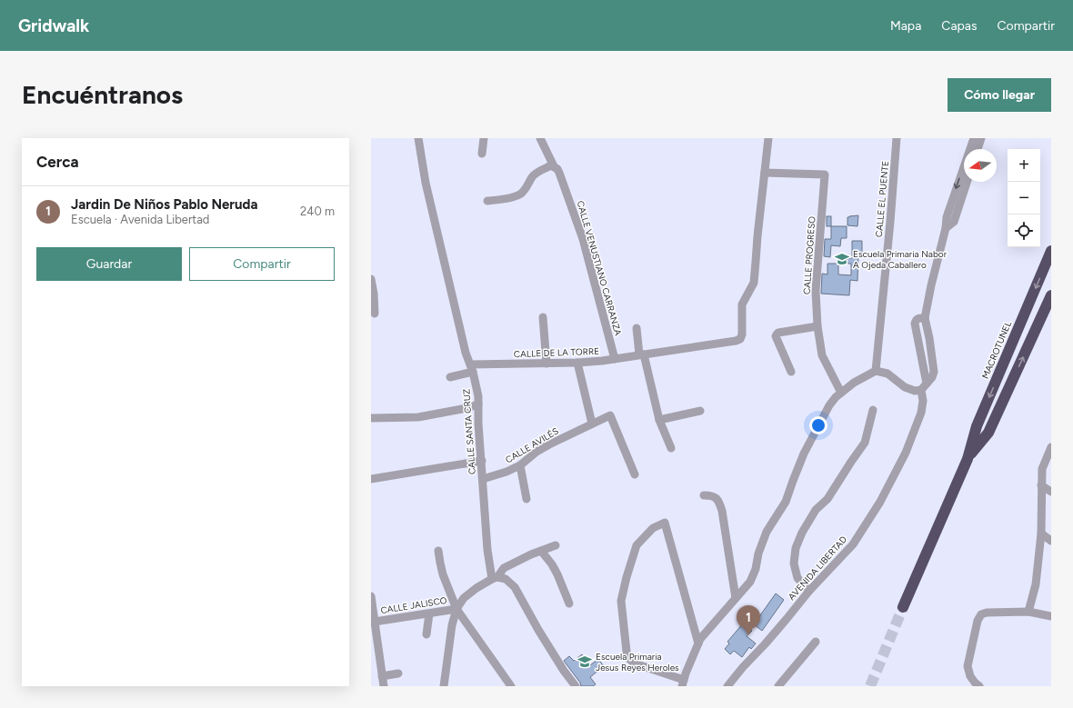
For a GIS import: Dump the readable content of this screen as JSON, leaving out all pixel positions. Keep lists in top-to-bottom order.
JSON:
{
  "streets": {
    "highway": ["MACROTUNEL"],
    "street": [
      "CALLE EL PUENTE",
      "CALLE PROGRESO",
      "CALLE VENUSTIANO CARRANZA",
      "CALLE DE LA TORRE",
      "CALLE SANTA CRUZ",
      "CALLE AVILÉS",
      "AVENIDA LIBERTAD",
      "CALLE JALISCO"
    ]
  },
  "crossings": [
    ["CALLE PROGRESO", "CALLE DE LA TORRE"],
    ["CALLE VENUSTIANO CARRANZA", "CALLE DE LA TORRE"],
    ["CALLE DE LA TORRE", "CALLE SANTA CRUZ"],
    ["CALLE SANTA CRUZ", "CALLE AVILÉS"]
  ],
  "places": {
    "school or university": ["Escuela Primaria Nabor A Ojeda Caballero", "Escuela Primaria Jesus Reyes Heroles"]
  },
  "north": "left",
  "page": {
    "header": "Gridwalk",
    "nav": ["Mapa", "Capas", "Compartir"],
    "buttons": [
      "Cómo llegar",
      ["Guardar", "Compartir"]
    ],
    "title": "Encuéntranos",
    "heading": "Cerca",
    "map_buttons": ["+", "−"],
    "list": [
      {
        "mark": "1",
        "name": "Jardin De Niños Pablo Neruda",
        "note": "Escuela · Avenida Libertad",
        "value": "240 m"
      }
    ],
    "pins": "1"
  }
}
